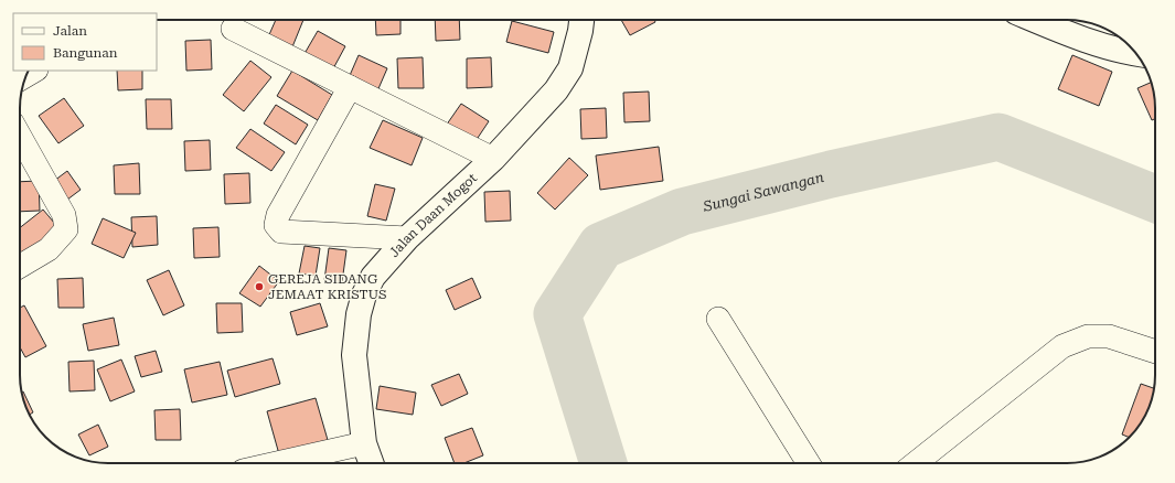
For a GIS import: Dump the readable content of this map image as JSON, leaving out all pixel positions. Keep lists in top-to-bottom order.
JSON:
{
  "streets": {
    "main road": ["Jalan Daan Mogot"]
  },
  "water": ["Sungai Sawangan"],
  "places": ["GEREJA SIDANG JEMAAT KRISTUS"],
  "legend": ["Jalan", "Bangunan"]
}
